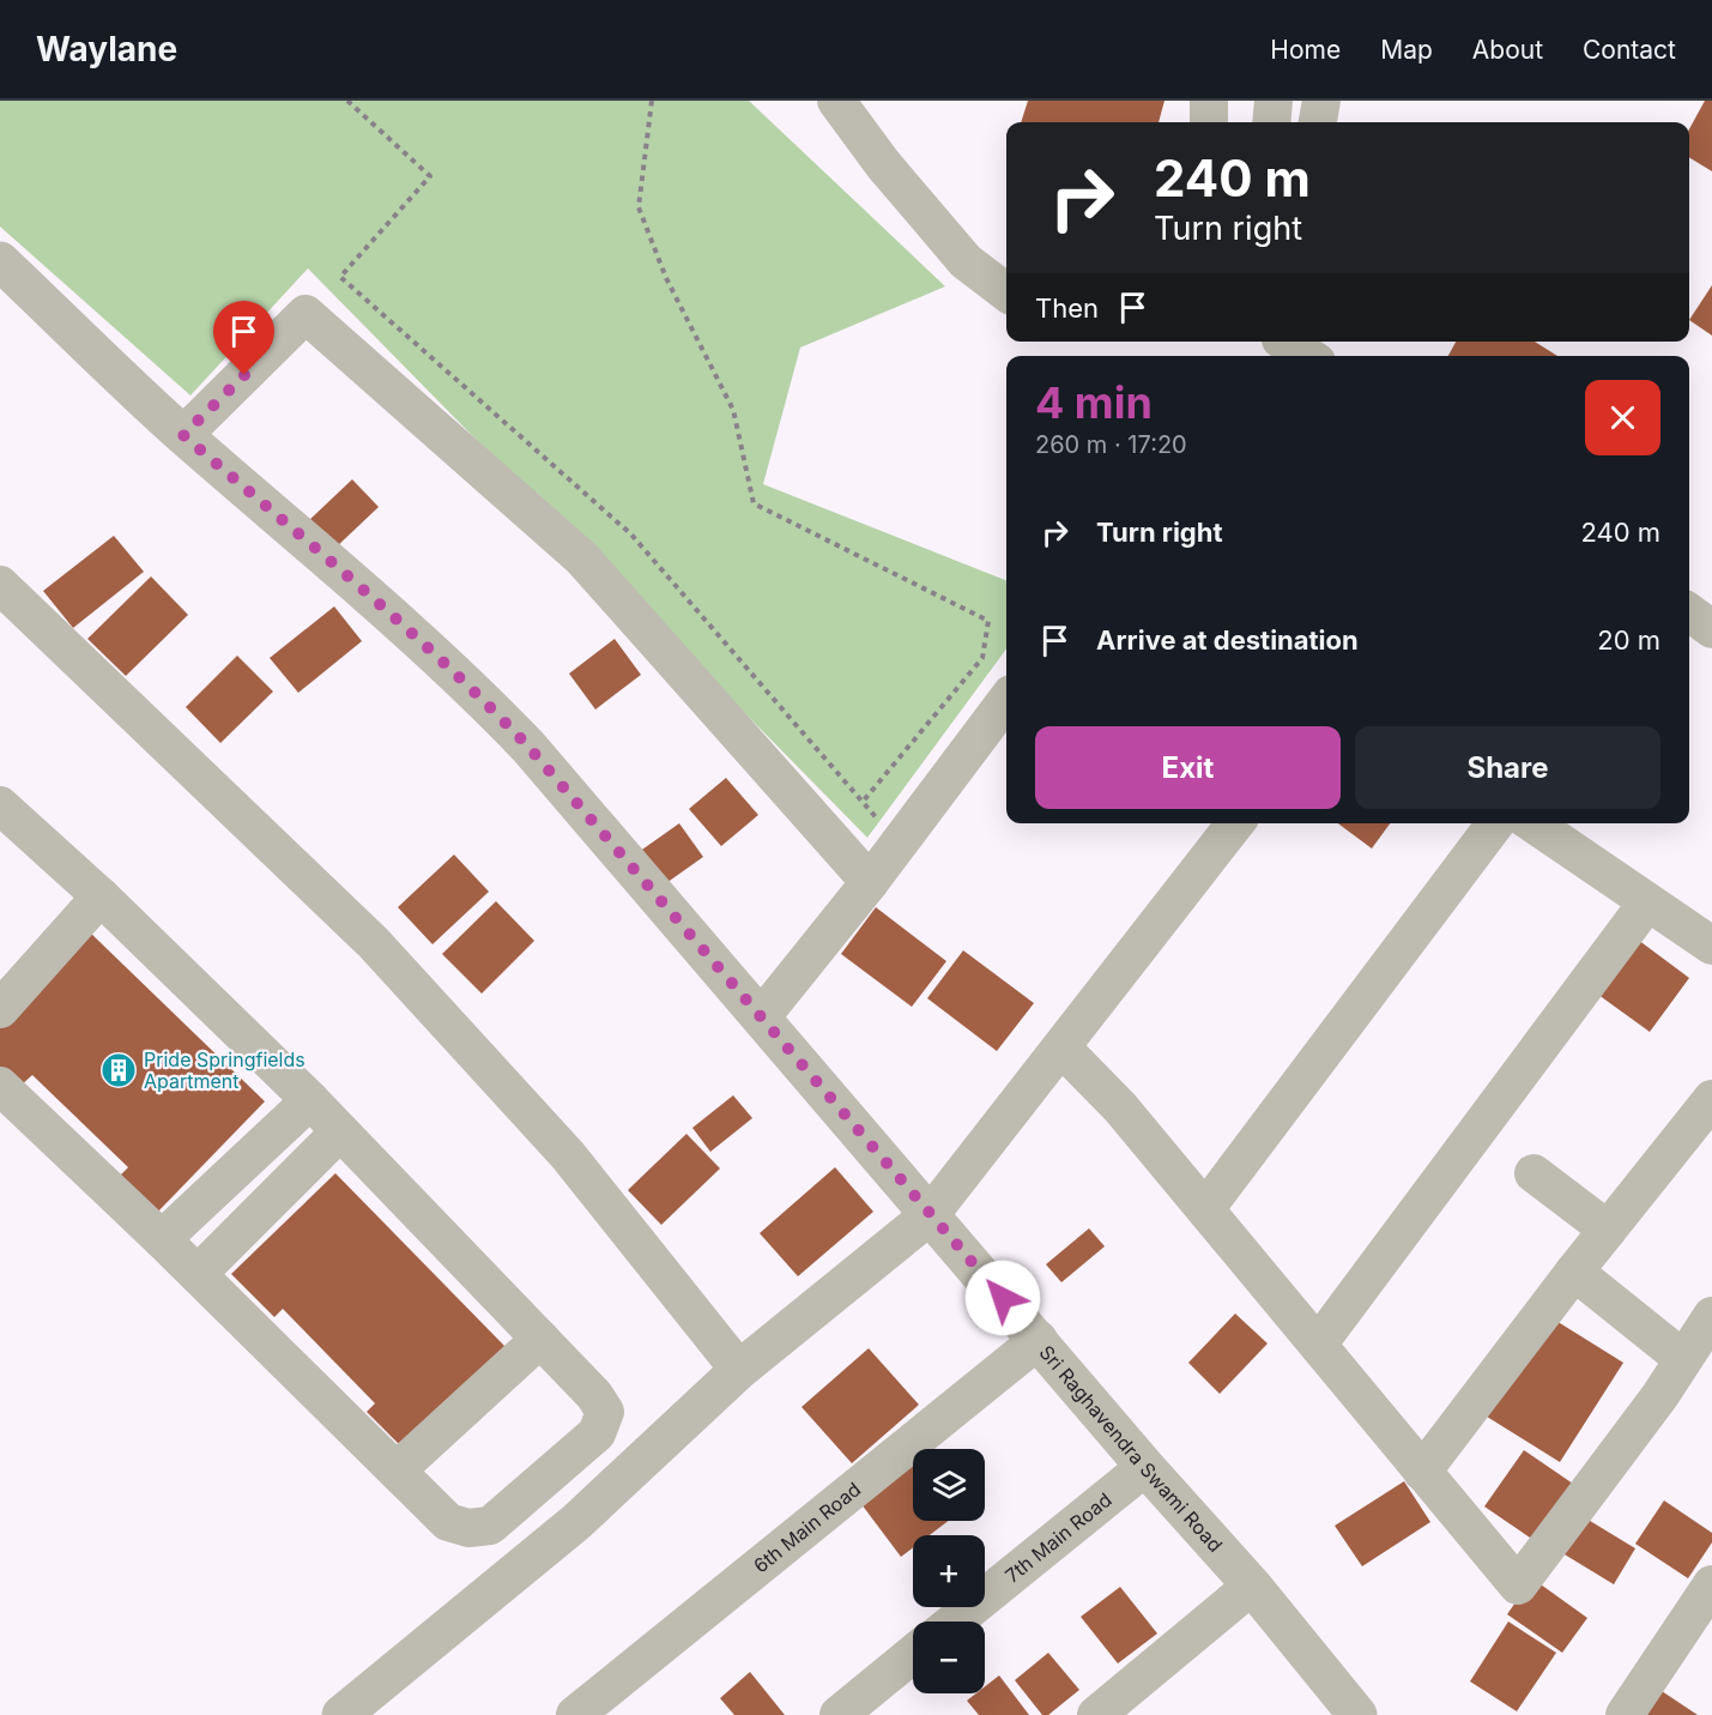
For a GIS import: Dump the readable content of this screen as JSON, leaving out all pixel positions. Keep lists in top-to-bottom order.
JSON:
{
  "streets": {
    "street": ["Sri Raghavendra Swami Road", "6th Main Road", "7th Main Road"]
  },
  "crossings": [
    ["Sri Raghavendra Swami Road", "6th Main Road"],
    ["Sri Raghavendra Swami Road", "7th Main Road"]
  ],
  "places": {
    "building": ["Pride Springfields Apartment"]
  },
  "page": {
    "header": "Waylane",
    "nav": [
      "Home",
      "Map",
      "About",
      "Contact"
    ],
    "turn": ["240 m", "Turn right"],
    "then": "Then",
    "heading": ["4 min", "260 m · 17:20"],
    "list": [
      {
        "name": "Turn right",
        "value": "240 m"
      },
      {
        "name": "Arrive at destination",
        "value": "20 m"
      }
    ],
    "buttons": ["Exit", "Share"],
    "map_buttons": ["+", "−"]
  }
}
